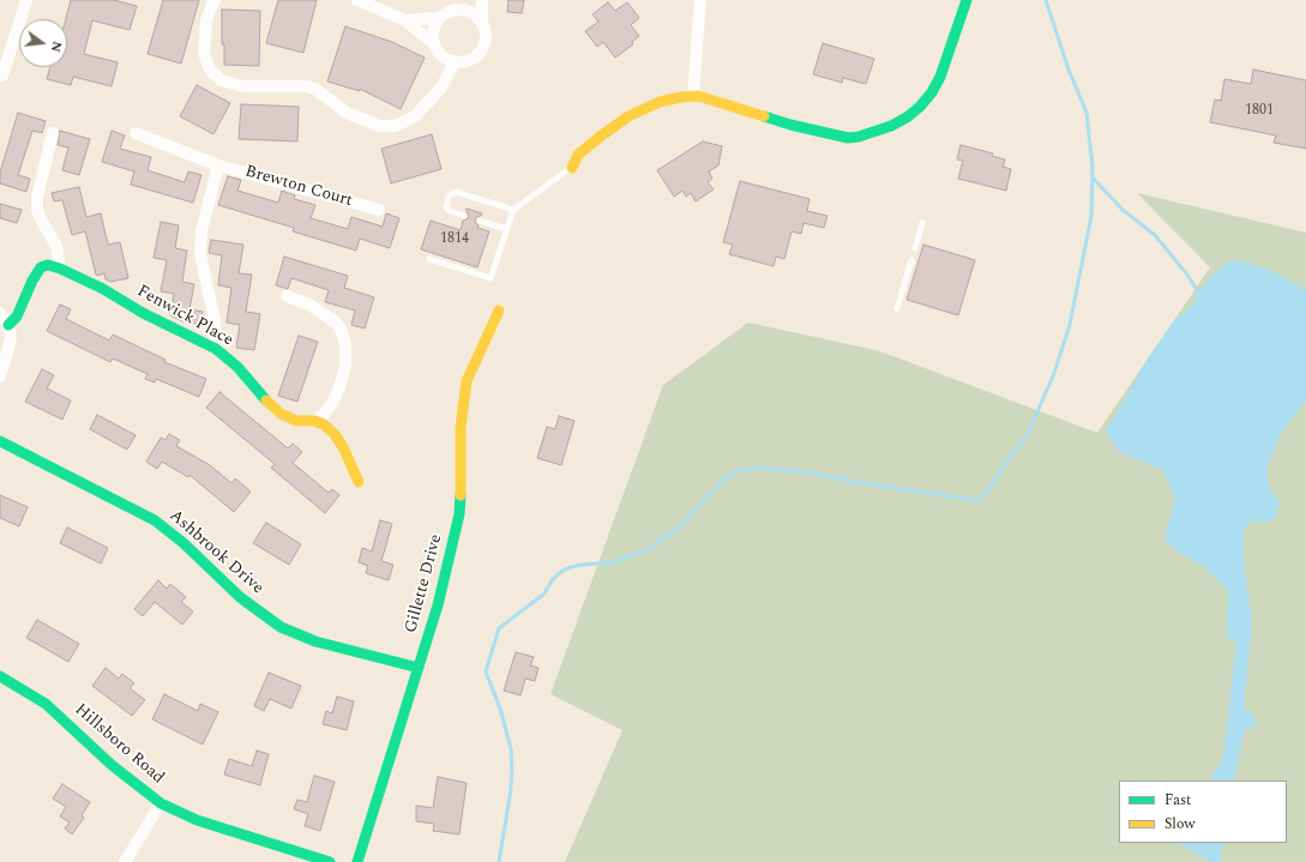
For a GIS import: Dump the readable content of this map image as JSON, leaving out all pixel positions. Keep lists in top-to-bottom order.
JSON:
{
  "streets": {
    "street": [
      "Brewton Court",
      "Fenwick Place",
      "Ashbrook Drive",
      "Gillette Drive",
      "Hillsboro Road"
    ]
  },
  "crossings": [
    ["Ashbrook Drive", "Gillette Drive"]
  ],
  "house_numbers": ["1801", "1814"],
  "legend": ["Fast", "Slow"],
  "north": "right"
}
